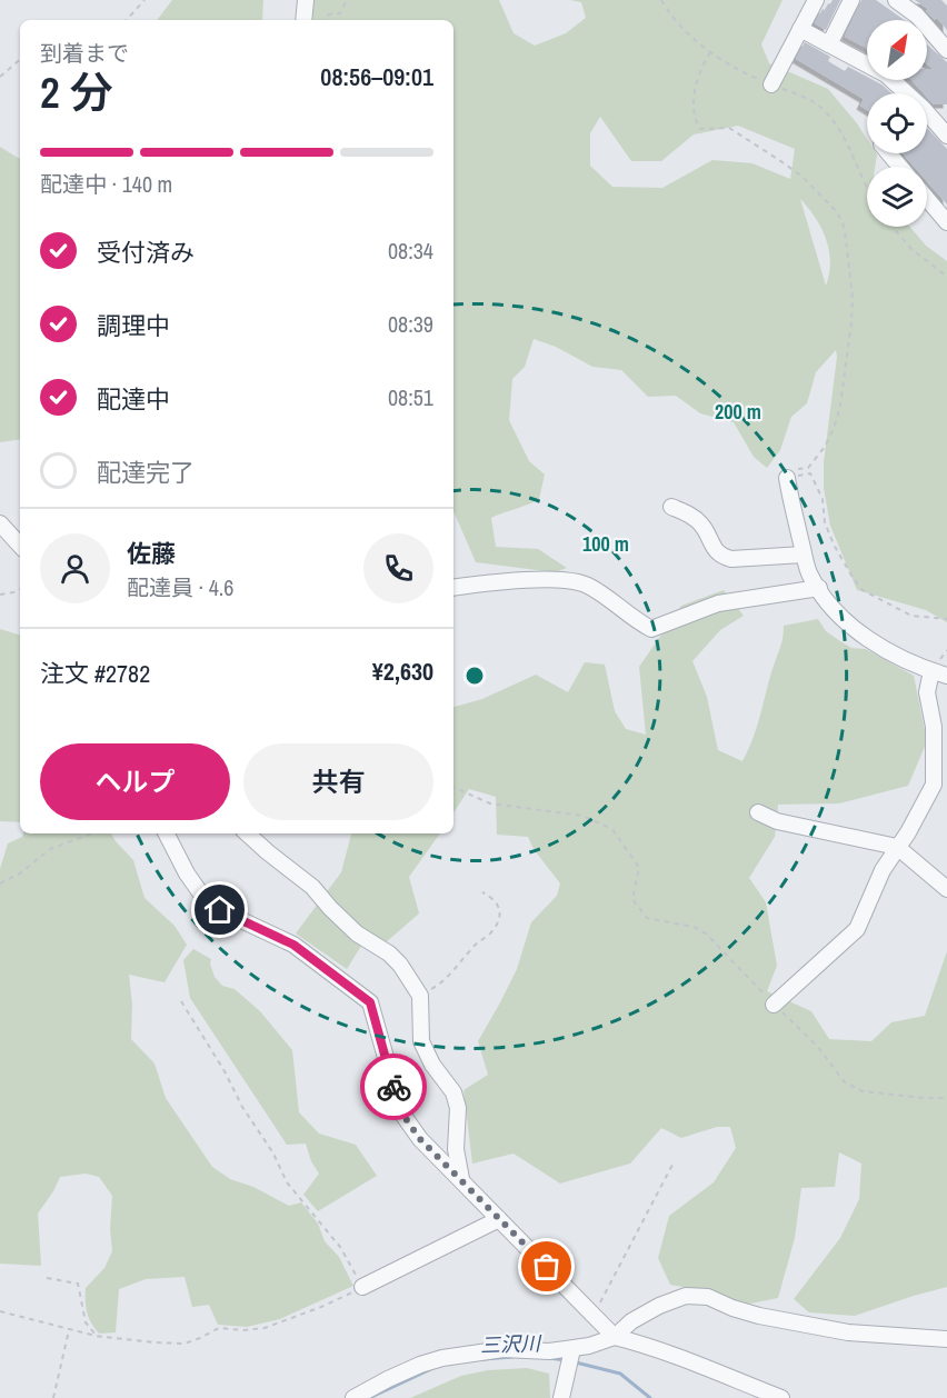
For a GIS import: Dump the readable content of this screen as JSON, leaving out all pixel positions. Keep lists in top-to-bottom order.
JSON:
{
  "water": ["三沢川"],
  "north": "top right",
  "page": {
    "heading": ["2 分", "到着まで", "08:56–09:01"],
    "panel": [
      "佐藤",
      "配達員 · 4.6",
      "注文 #2782",
      "¥2,630"
    ],
    "bar": "配達中 · 140 m",
    "list": [
      ["受付済み", "08:34"],
      ["調理中", "08:39"],
      ["配達中", "08:51"],
      "配達完了"
    ],
    "buttons": ["ヘルプ", "共有"]
  },
  "rings": ["200 m", "100 m"]
}
